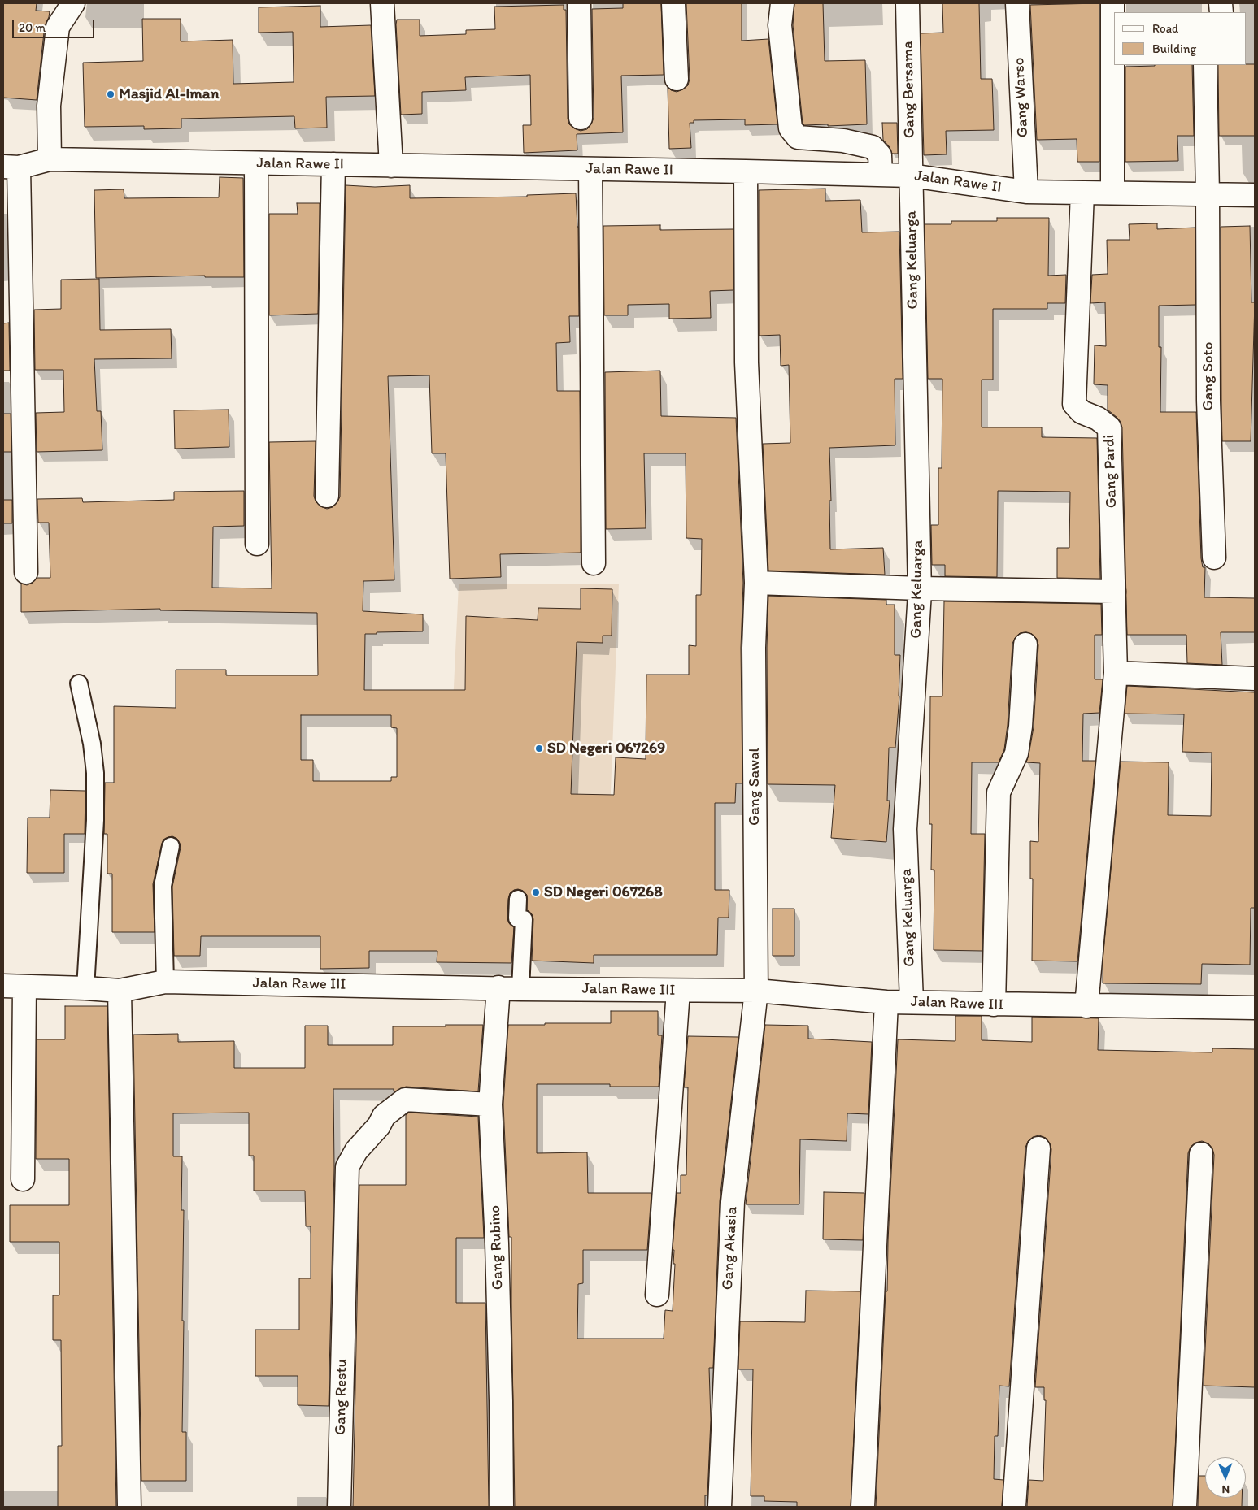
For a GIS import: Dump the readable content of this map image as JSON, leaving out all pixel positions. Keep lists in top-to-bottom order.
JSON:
{
  "streets": {
    "street": [
      "Gang Bersama",
      "Gang Warso",
      "Jalan Rawe II",
      "Gang Keluarga",
      "Gang Soto",
      "Gang Pardi",
      "Gang Sawal",
      "Jalan Rawe III",
      "Gang Rubino",
      "Gang Akasia",
      "Gang Restu"
    ]
  },
  "crossings": [
    ["Gang Bersama", "Jalan Rawe II"],
    ["Gang Bersama", "Gang Keluarga"],
    ["Gang Warso", "Jalan Rawe II"],
    ["Jalan Rawe II", "Gang Keluarga"],
    ["Jalan Rawe II", "Gang Soto"],
    ["Jalan Rawe II", "Gang Pardi"],
    ["Jalan Rawe II", "Gang Sawal"],
    ["Gang Keluarga", "Jalan Rawe III"],
    ["Gang Pardi", "Jalan Rawe III"],
    ["Gang Sawal", "Jalan Rawe III"],
    ["Gang Sawal", "Gang Akasia"],
    ["Jalan Rawe III", "Gang Rubino"],
    ["Jalan Rawe III", "Gang Akasia"],
    ["Gang Rubino", "Gang Restu"]
  ],
  "places": ["Masjid Al-Iman", "SD Negeri 067269", "SD Negeri 067268"],
  "legend": ["Road", "Building"],
  "scale_bar": "20 m",
  "north": "bottom"
}
